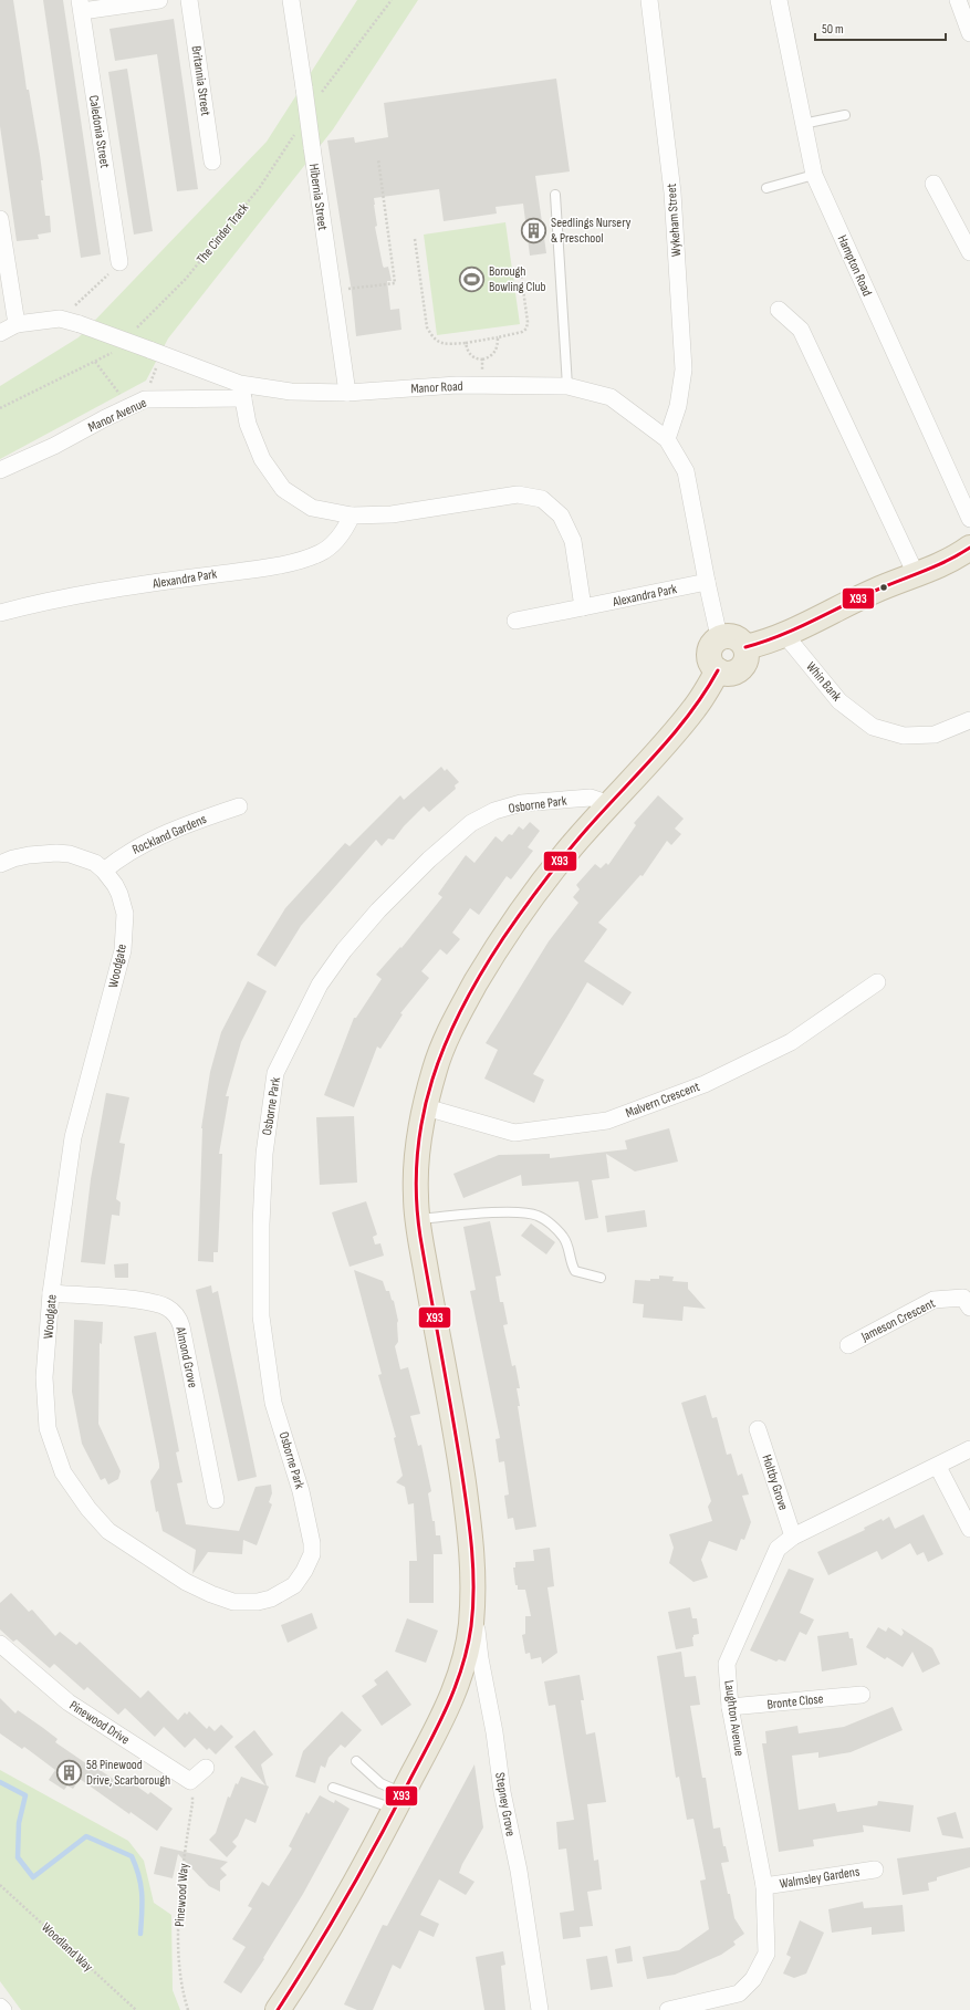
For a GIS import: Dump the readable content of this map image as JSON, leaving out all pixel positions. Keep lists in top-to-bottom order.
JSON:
{
  "streets": {
    "street": [
      "Britannia Street",
      "Caledonia Street",
      "Hibernia Street",
      "Wykeham Street",
      "Hampton Road",
      "Manor Road",
      "Manor Avenue",
      "Alexandra Park",
      "Whin Bank",
      "Osborne Park",
      "Rockland Gardens",
      "Woodgate",
      "Malvern Crescent",
      "Jameson Crescent",
      "Almond Grove",
      "Holtby Grove",
      "Bronte Close",
      "Laughton Avenue",
      "Pinewood Drive",
      "Stepney Grove",
      "Walmsley Gardens"
    ],
    "path": ["The Cinder Track", "Pinewood Way", "Woodland Way"]
  },
  "crossings": [
    ["Hibernia Street", "Manor Road"],
    ["Wykeham Street", "Manor Road"],
    ["Manor Road", "Manor Avenue"],
    ["Manor Road", "Alexandra Park"],
    ["Osborne Park", "Woodgate"],
    ["Rockland Gardens", "Woodgate"],
    ["Woodgate", "Almond Grove"],
    ["Holtby Grove", "Laughton Avenue"],
    ["Bronte Close", "Laughton Avenue"],
    ["Laughton Avenue", "Walmsley Gardens"],
    ["Pinewood Drive", "Pinewood Way"]
  ],
  "places": {
    "building": ["Seedlings Nursery & Preschool", "58 Pinewood Drive, Scarborough"],
    "sports": ["Borough Bowling Club"]
  },
  "lines": ["transit line X93"],
  "scale_bar": "50 m"
}
